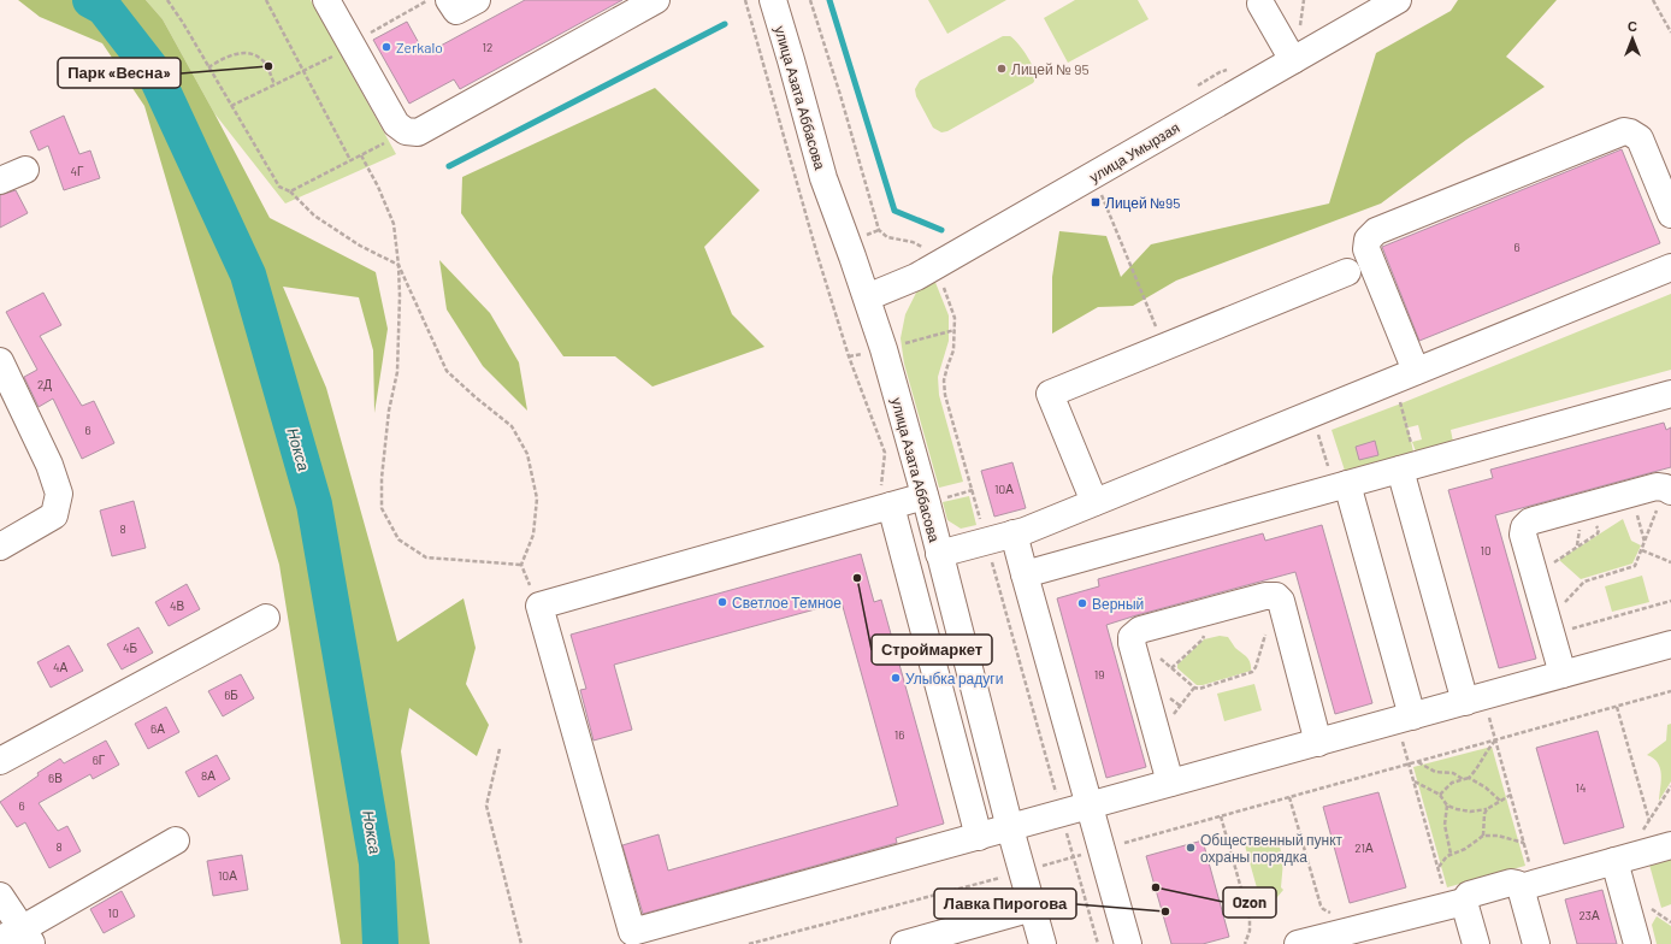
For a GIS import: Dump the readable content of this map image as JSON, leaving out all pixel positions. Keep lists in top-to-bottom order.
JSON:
{
  "streets": {
    "street": ["улица Азата Аббасова", "улица Умырзая"]
  },
  "crossings": [
    ["улица Азата Аббасова", "улица Умырзая"]
  ],
  "water": ["Нокса"],
  "places": {
    "other": [
      "Zerkalo",
      "Парк «Весна»",
      "Лицей № 95",
      "Строймаркет",
      "Светлое Темное",
      "Верный",
      "Улыбка радуги",
      "Общественный пункт охраны порядка",
      "Ozon",
      "Лавка Пирогова"
    ],
    "transit": ["Лицей №95"]
  },
  "house_numbers": [
    "12",
    "4Г",
    "6",
    "2Д",
    "6",
    "10А",
    "8",
    "10",
    "4В",
    "4Б",
    "4А",
    "19",
    "6Б",
    "6А",
    "16",
    "6Г",
    "8А",
    "6В",
    "14",
    "6",
    "8",
    "21А",
    "10А",
    "10",
    "23А"
  ],
  "north": "top"
}
